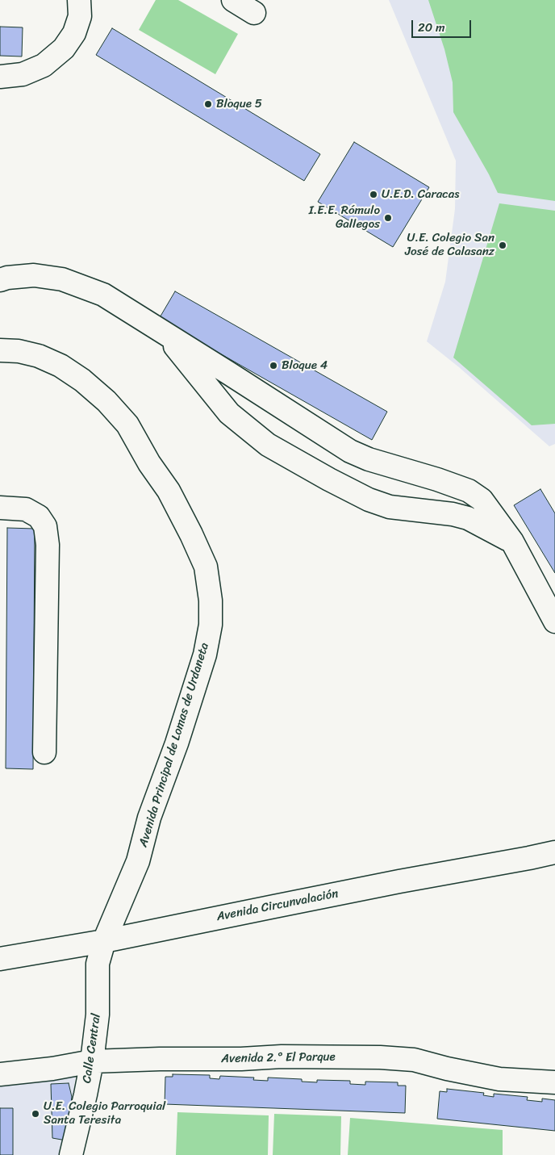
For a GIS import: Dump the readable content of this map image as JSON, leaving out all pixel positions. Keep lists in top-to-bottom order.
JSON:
{
  "streets": {
    "street": [
      "Avenida Principal de Lomas de Urdaneta",
      "Avenida Circunvalación",
      "Calle Central",
      "Avenida 2.° El Parque"
    ]
  },
  "crossings": [
    ["Avenida Principal de Lomas de Urdaneta", "Avenida Circunvalación"],
    ["Avenida Principal de Lomas de Urdaneta", "Calle Central"],
    ["Avenida Circunvalación", "Calle Central"],
    ["Calle Central", "Avenida 2.° El Parque"]
  ],
  "places": [
    "Bloque 5",
    "U.E.D. Caracas",
    "I.E.E. Rómulo Gallegos",
    "U.E. Colegio San José de Calasanz",
    "Bloque 4",
    "U.E. Colegio Parroquial Santa Teresita"
  ],
  "scale_bar": "20 m"
}
